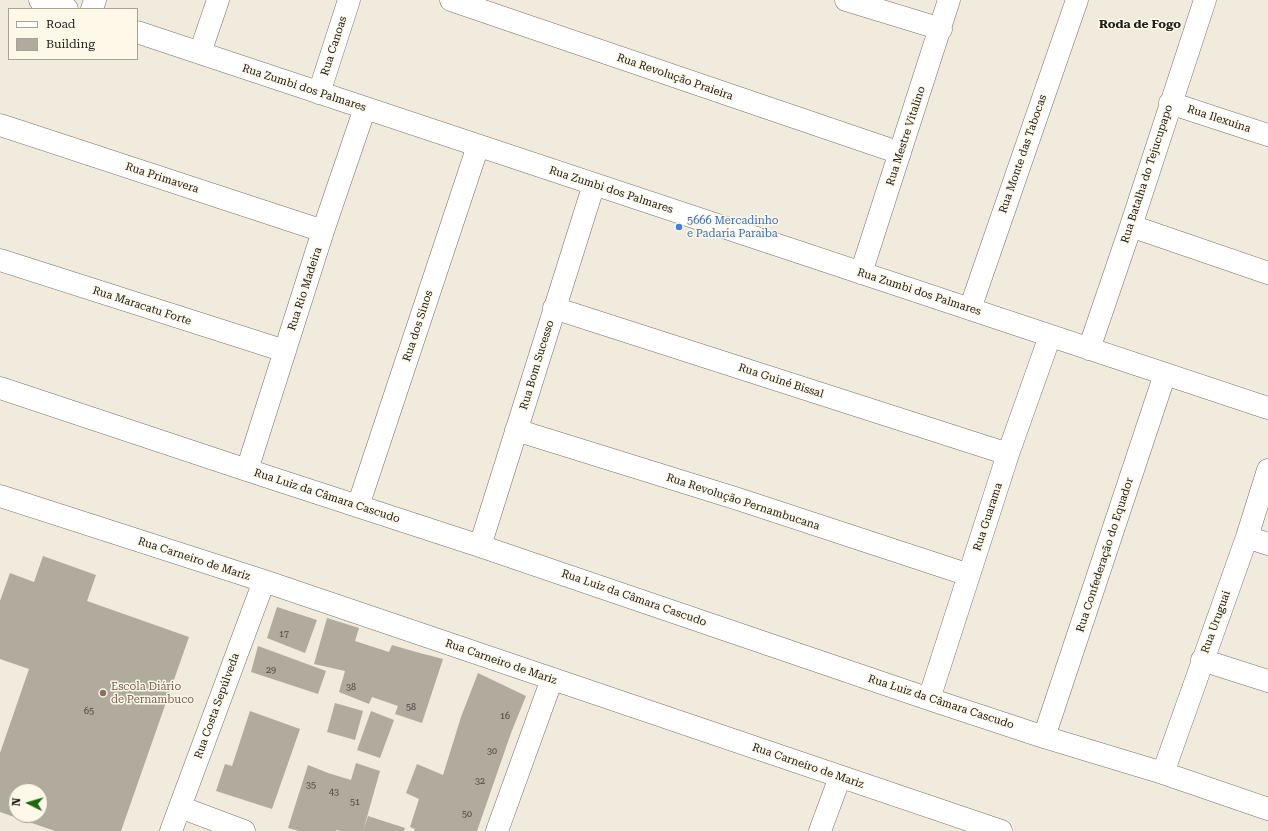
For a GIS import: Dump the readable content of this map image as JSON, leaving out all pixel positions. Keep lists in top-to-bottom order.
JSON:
{
  "streets": {
    "street": [
      "Rua Canoas",
      "Rua Revolução Praieira",
      "Rua Zumbi dos Palmares",
      "Rua Ilexuina",
      "Rua Mestre Vitalino",
      "Rua Monte das Tabocas",
      "Rua Batalha do Tejucupapo",
      "Rua Primavera",
      "Rua Rio Madeira",
      "Rua Maracatu Forte",
      "Rua dos Sinos",
      "Rua Bom Sucesso",
      "Rua Guiné Bissal",
      "Rua Luiz da Câmara Cascudo",
      "Rua Revolução Pernambucana",
      "Rua Guarama",
      "Rua Confederação do Equador",
      "Rua Carneiro de Mariz",
      "Rua Uruguai",
      "Rua Costa Sepúlveda"
    ]
  },
  "crossings": [
    ["Rua Canoas", "Rua Zumbi dos Palmares"],
    ["Rua Revolução Praieira", "Rua Mestre Vitalino"],
    ["Rua Zumbi dos Palmares", "Rua Mestre Vitalino"],
    ["Rua Zumbi dos Palmares", "Rua Monte das Tabocas"],
    ["Rua Zumbi dos Palmares", "Rua Batalha do Tejucupapo"],
    ["Rua Zumbi dos Palmares", "Rua Rio Madeira"],
    ["Rua Zumbi dos Palmares", "Rua dos Sinos"],
    ["Rua Zumbi dos Palmares", "Rua Bom Sucesso"],
    ["Rua Zumbi dos Palmares", "Rua Guarama"],
    ["Rua Zumbi dos Palmares", "Rua Confederação do Equador"],
    ["Rua Ilexuina", "Rua Batalha do Tejucupapo"],
    ["Rua Primavera", "Rua Rio Madeira"],
    ["Rua Rio Madeira", "Rua Maracatu Forte"],
    ["Rua Rio Madeira", "Rua Luiz da Câmara Cascudo"],
    ["Rua dos Sinos", "Rua Luiz da Câmara Cascudo"],
    ["Rua Bom Sucesso", "Rua Guiné Bissal"],
    ["Rua Bom Sucesso", "Rua Luiz da Câmara Cascudo"],
    ["Rua Bom Sucesso", "Rua Revolução Pernambucana"],
    ["Rua Guiné Bissal", "Rua Guarama"],
    ["Rua Luiz da Câmara Cascudo", "Rua Guarama"],
    ["Rua Luiz da Câmara Cascudo", "Rua Confederação do Equador"],
    ["Rua Luiz da Câmara Cascudo", "Rua Uruguai"],
    ["Rua Revolução Pernambucana", "Rua Guarama"],
    ["Rua Carneiro de Mariz", "Rua Costa Sepúlveda"]
  ],
  "districts": ["Roda de Fogo"],
  "places": ["5666 Mercadinho e Padaria Paraiba", "Escola Diário de Pernambuco"],
  "house_numbers": [
    "17",
    "29",
    "38",
    "58",
    "65",
    "16",
    "30",
    "32",
    "35",
    "43",
    "51",
    "50"
  ],
  "legend": ["Road", "Building"],
  "north": "left"
}
